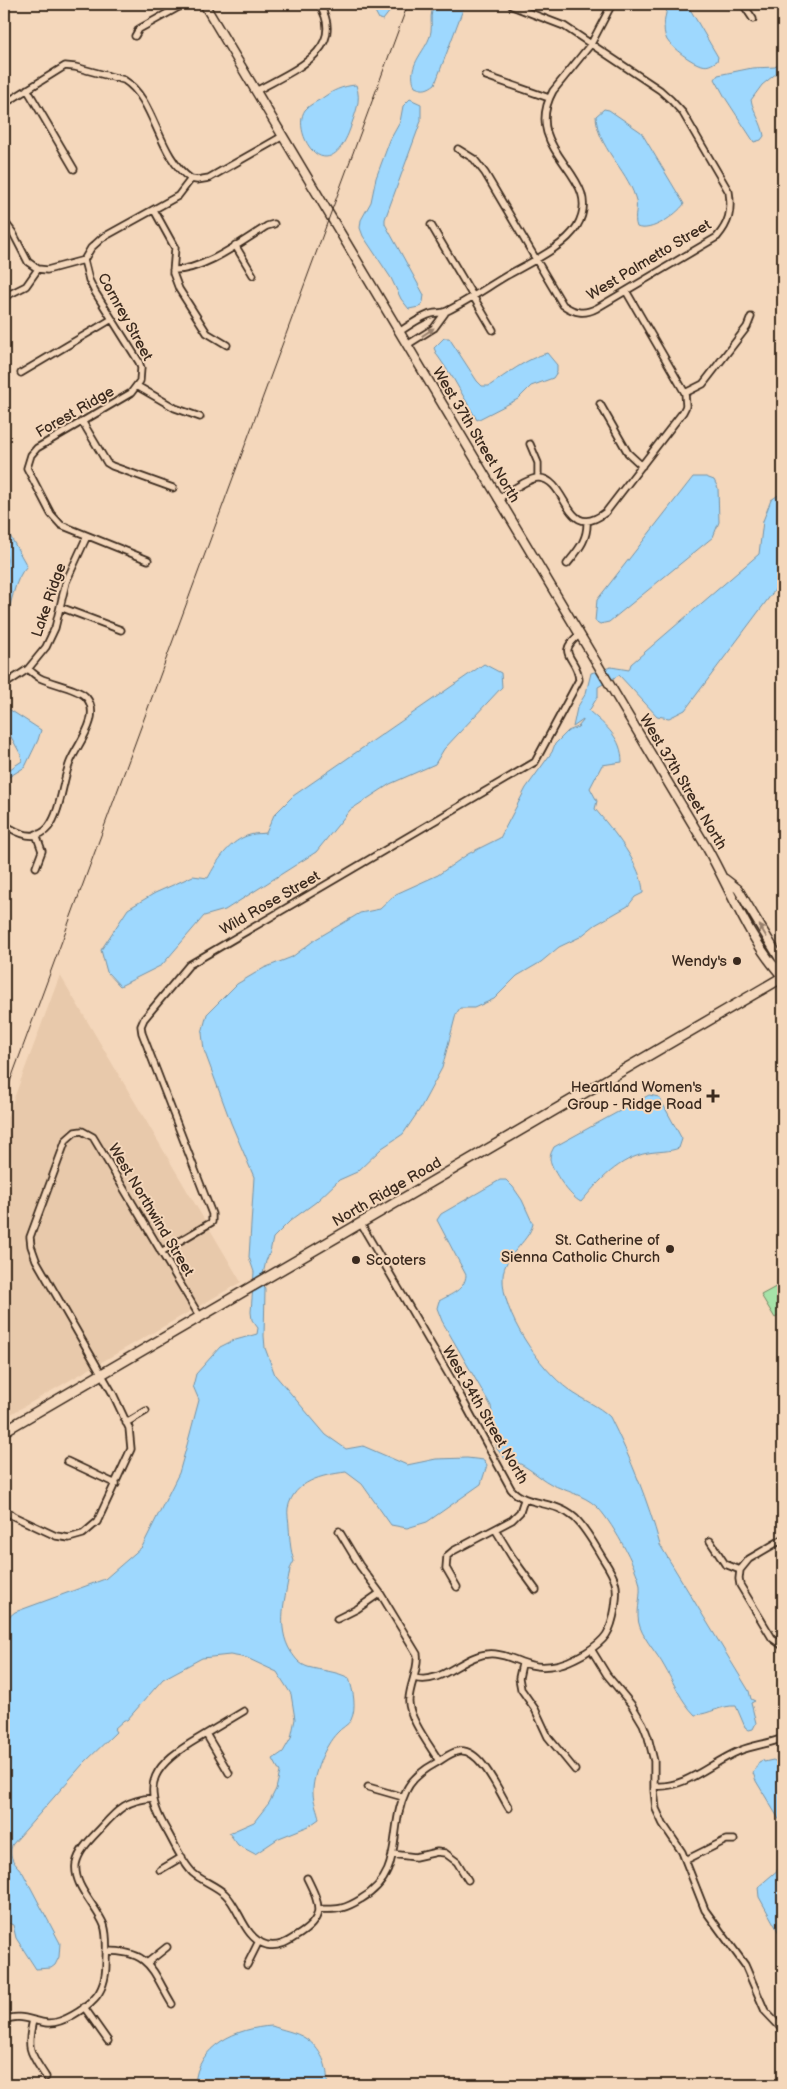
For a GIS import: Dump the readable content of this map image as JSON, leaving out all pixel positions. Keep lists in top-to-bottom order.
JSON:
{
  "streets": {
    "main road": ["North Ridge Road"],
    "street": [
      "West Palmetto Street",
      "Cornrey Street",
      "Forest Ridge",
      "West 37th Street North",
      "Lake Ridge",
      "Wild Rose Street",
      "West Northwind Street",
      "West 34th Street North"
    ]
  },
  "crossings": [
    ["Cornrey Street", "Forest Ridge"],
    ["Forest Ridge", "Lake Ridge"],
    ["West 37th Street North", "Wild Rose Street"],
    ["West 37th Street North", "North Ridge Road"],
    ["Wild Rose Street", "West Northwind Street"],
    ["North Ridge Road", "West Northwind Street"],
    ["North Ridge Road", "West 34th Street North"]
  ],
  "places": {
    "other": ["Wendy's", "St. Catherine of Sienna Catholic Church", "Scooters"],
    "health": ["Heartland Women's Group - Ridge Road"]
  }
}
